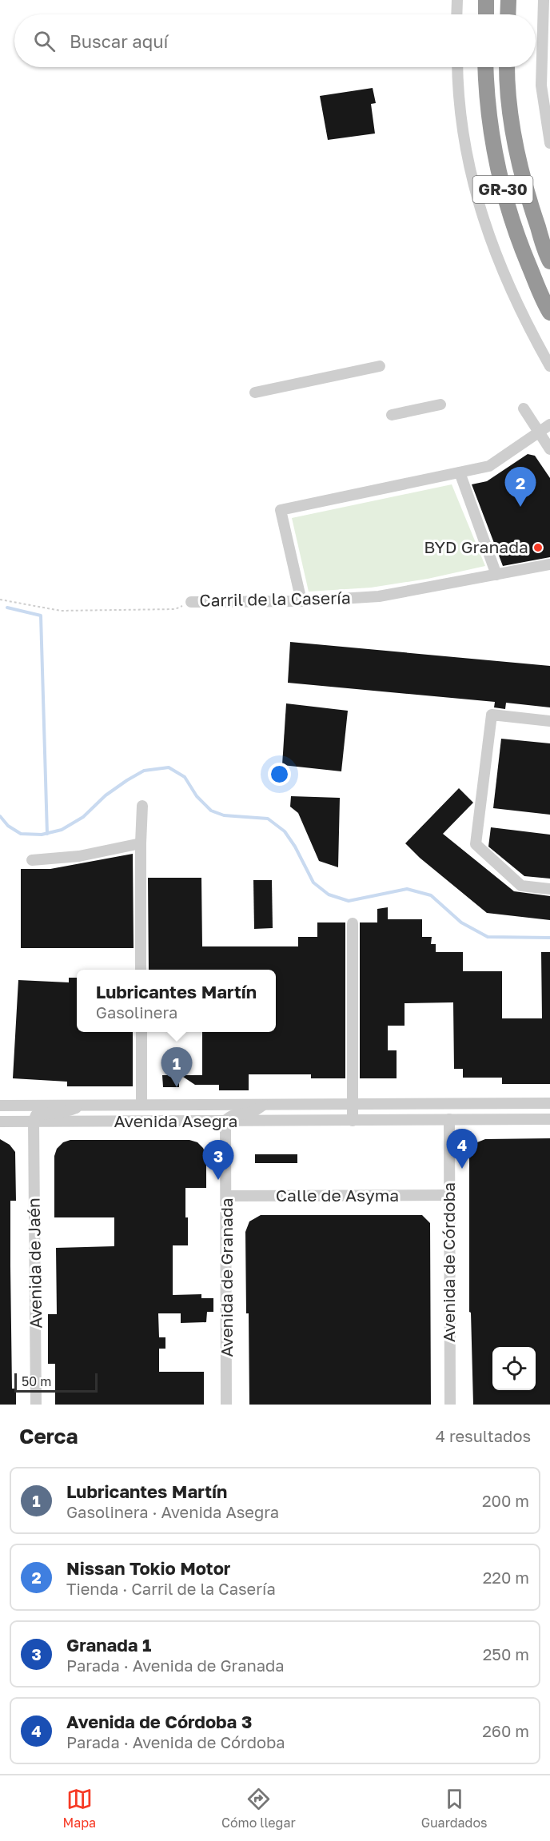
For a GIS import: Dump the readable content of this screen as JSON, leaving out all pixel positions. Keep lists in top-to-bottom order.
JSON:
{
  "streets": {
    "highway": ["GR-30"],
    "street": [
      "Carril de la Casería",
      "Avenida Asegra",
      "Calle de Asyma",
      "Avenida de Córdoba",
      "Avenida de Jaén",
      "Avenida de Granada"
    ]
  },
  "crossings": [
    ["Avenida Asegra", "Avenida de Córdoba"],
    ["Avenida Asegra", "Avenida de Jaén"],
    ["Avenida Asegra", "Avenida de Granada"],
    ["Calle de Asyma", "Avenida de Córdoba"],
    ["Calle de Asyma", "Avenida de Granada"]
  ],
  "places": ["BYD Granada"],
  "scale_bar": "50 m",
  "page": {
    "search": "Buscar aquí",
    "pins": [
      "2",
      "1",
      "4",
      "3"
    ],
    "popup": ["Lubricantes Martín", "Gasolinera"],
    "scale": "50 m",
    "heading": ["Cerca", "4 resultados"],
    "list": [
      {
        "mark": "1",
        "name": "Lubricantes Martín",
        "note": "Gasolinera · Avenida Asegra",
        "value": "200 m"
      },
      {
        "mark": "2",
        "name": "Nissan Tokio Motor",
        "note": "Tienda · Carril de la Casería",
        "value": "220 m"
      },
      {
        "mark": "3",
        "name": "Granada 1",
        "note": "Parada · Avenida de Granada",
        "value": "250 m"
      },
      {
        "mark": "4",
        "name": "Avenida de Córdoba 3",
        "note": "Parada · Avenida de Córdoba",
        "value": "260 m"
      }
    ],
    "nav": ["Mapa", "Cómo llegar", "Guardados"]
  }
}
